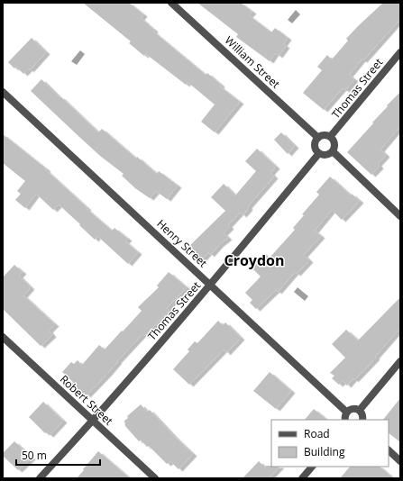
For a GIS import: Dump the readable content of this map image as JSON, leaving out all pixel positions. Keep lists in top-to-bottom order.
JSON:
{
  "streets": {
    "street": [
      "William Street",
      "Thomas Street",
      "Henry Street",
      "Robert Street"
    ]
  },
  "crossings": [
    ["William Street", "Thomas Street"],
    ["Thomas Street", "Henry Street"],
    ["Thomas Street", "Robert Street"]
  ],
  "districts": ["Croydon"],
  "legend": ["Road", "Building"],
  "scale_bar": "50 m"
}
